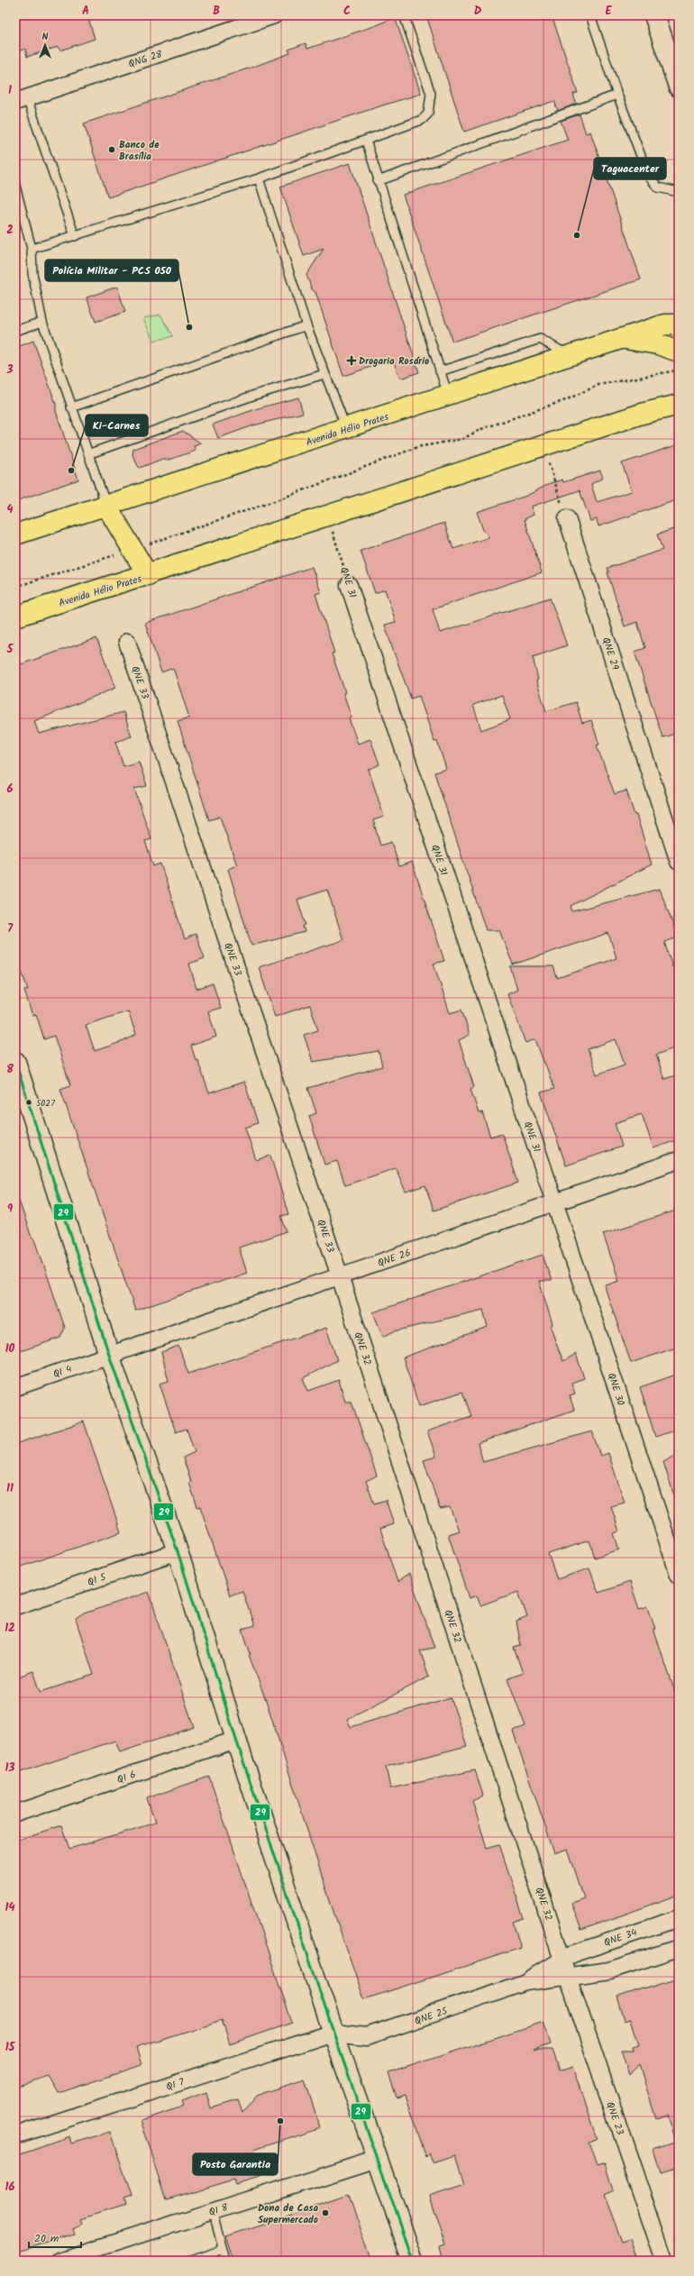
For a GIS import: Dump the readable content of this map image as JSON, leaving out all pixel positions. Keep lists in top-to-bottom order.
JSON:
{
  "streets": {
    "main road": ["Avenida Hélio Prates"],
    "street": [
      "QNG 28",
      "QNE 31",
      "QNE 29",
      "QNE 33",
      "QNE 26",
      "QNE 32",
      "QI 4",
      "QNE 30",
      "QI 5",
      "QI 6",
      "QNE 34",
      "QNE 25",
      "QI 7",
      "QNE 23",
      "QI 8"
    ]
  },
  "crossings": [
    ["Avenida Hélio Prates", "QNE 31"],
    ["QNE 31", "QNE 26"],
    ["QNE 31", "QNE 30"],
    ["QNE 33", "QNE 26"],
    ["QNE 33", "QNE 32"],
    ["QNE 26", "QNE 32"],
    ["QNE 26", "QI 4"],
    ["QNE 26", "QNE 30"],
    ["QNE 32", "QNE 34"],
    ["QNE 32", "QNE 25"],
    ["QNE 32", "QNE 23"],
    ["QNE 34", "QNE 25"],
    ["QNE 25", "QI 7"],
    ["QNE 25", "QNE 23"]
  ],
  "places": {
    "other": [
      "Banco de Brasília",
      "Taguacenter",
      "Polícia Militar - PCS 050",
      "Ki-Carnes",
      "5027",
      "Posto Garantia",
      "Dona de Casa Supermercado"
    ],
    "health": ["Drogaria Rosário"]
  },
  "lines": ["transit line 29"],
  "scale_bar": "20 m",
  "north": "top",
  "grid": {
    "columns": [
      "A",
      "B",
      "C",
      "D",
      "E"
    ],
    "rows": [
      "1",
      "2",
      "3",
      "4",
      "5",
      "6",
      "7",
      "8",
      "9",
      "10",
      "11",
      "12",
      "13",
      "14",
      "15",
      "16"
    ]
  }
}
